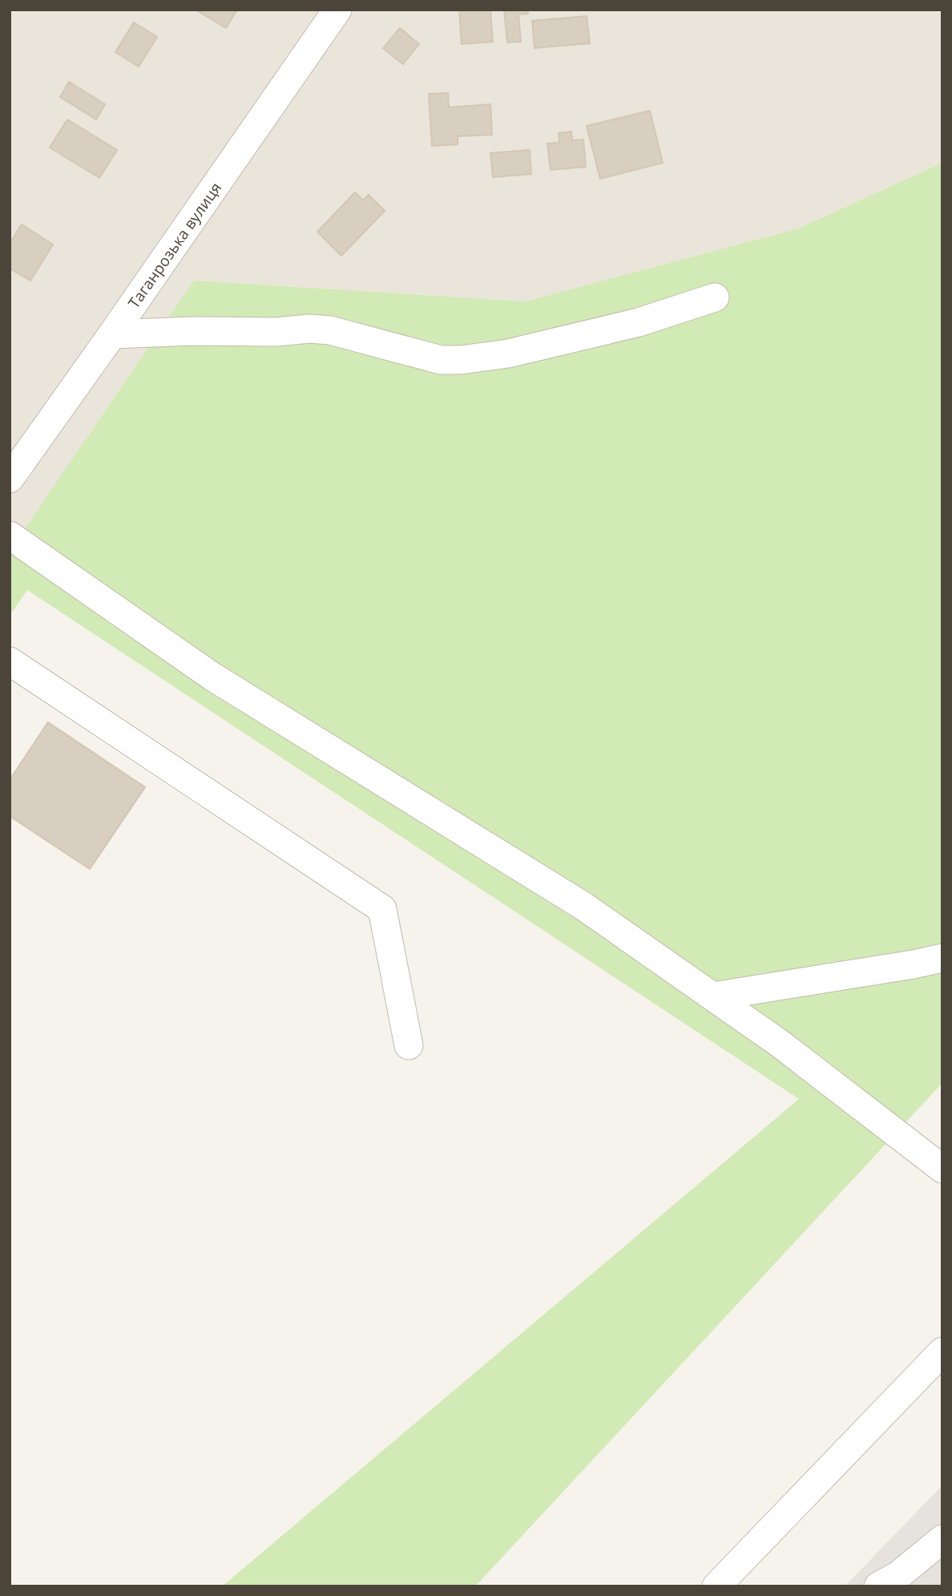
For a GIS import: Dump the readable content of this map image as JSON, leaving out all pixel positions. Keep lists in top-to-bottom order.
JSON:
{
  "streets": {
    "street": ["Таганрозька вулиця"]
  }
}
